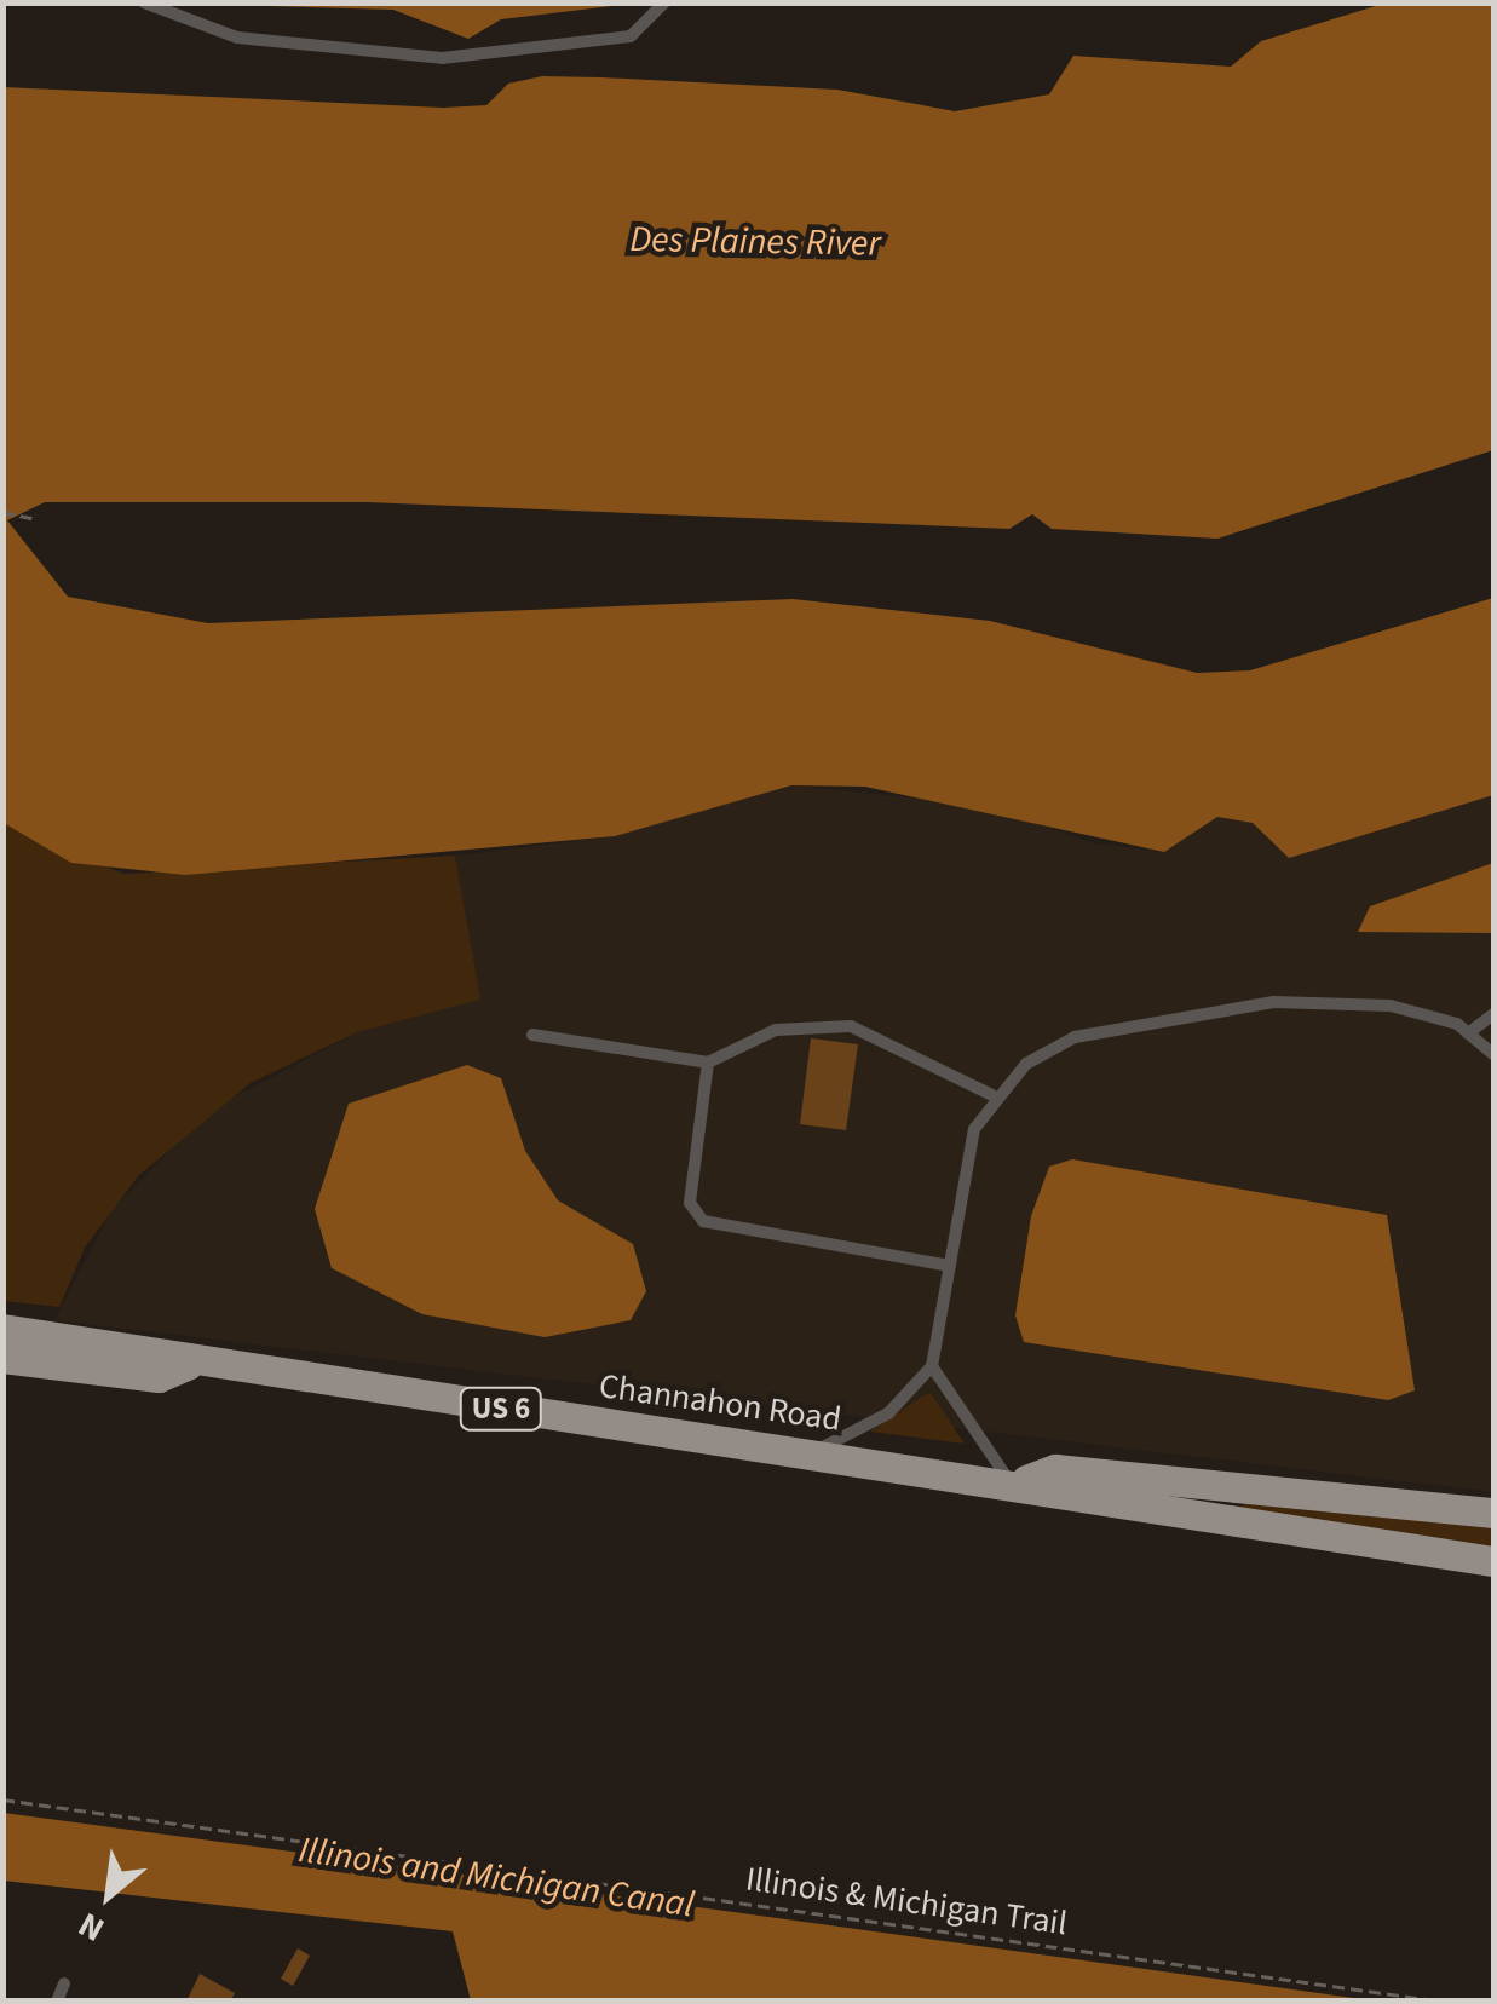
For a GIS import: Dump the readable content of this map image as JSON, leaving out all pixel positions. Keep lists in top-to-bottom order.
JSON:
{
  "streets": {
    "main road": ["Channahon Road", "US 6"],
    "path": ["Illinois & Michigan Trail"]
  },
  "water": ["Des Plaines River", "Illinois and Michigan Canal"],
  "north": "bottom left"
}
